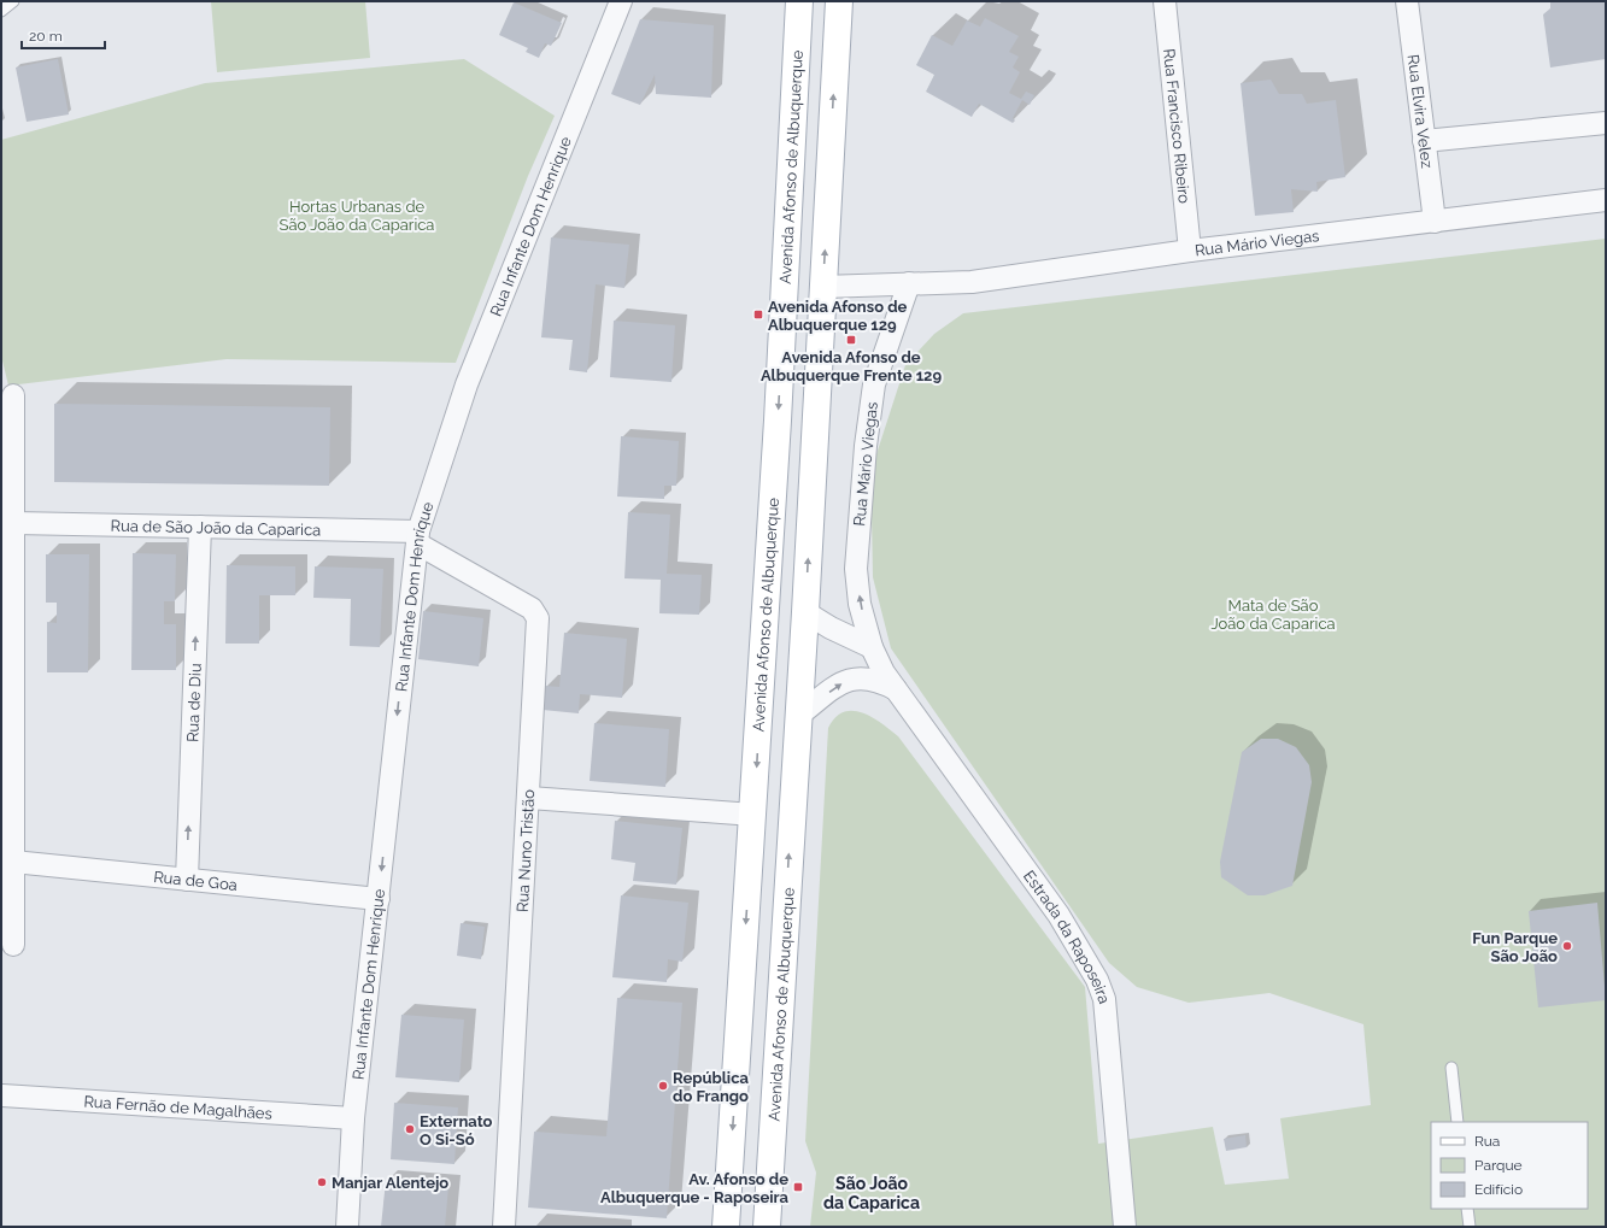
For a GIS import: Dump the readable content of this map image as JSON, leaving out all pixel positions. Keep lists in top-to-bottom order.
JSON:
{
  "streets": {
    "main road": ["Avenida Afonso de Albuquerque"],
    "street": [
      "Rua Elvira Velez",
      "Rua Francisco Ribeiro",
      "Rua Infante Dom Henrique",
      "Rua Mário Viegas",
      "Rua de São João da Caparica",
      "Rua de Diu",
      "Rua Nuno Tristão",
      "Rua de Goa",
      "Estrada da Raposeira",
      "Rua Fernão de Magalhães"
    ]
  },
  "crossings": [
    ["Rua Elvira Velez", "Rua Mário Viegas"],
    ["Rua Francisco Ribeiro", "Rua Mário Viegas"],
    ["Avenida Afonso de Albuquerque", "Rua Mário Viegas"],
    ["Avenida Afonso de Albuquerque", "Estrada da Raposeira"],
    ["Rua Infante Dom Henrique", "Rua de São João da Caparica"],
    ["Rua Infante Dom Henrique", "Rua Nuno Tristão"],
    ["Rua Infante Dom Henrique", "Rua de Goa"],
    ["Rua Infante Dom Henrique", "Rua Fernão de Magalhães"],
    ["Rua Mário Viegas", "Estrada da Raposeira"],
    ["Rua de São João da Caparica", "Rua de Diu"],
    ["Rua de São João da Caparica", "Rua Nuno Tristão"],
    ["Rua de Diu", "Rua de Goa"]
  ],
  "districts": ["São João da Caparica"],
  "parks": ["Hortas Urbanas de São João da Caparica", "Mata de São João da Caparica"],
  "places": {
    "transit": ["Avenida Afonso de Albuquerque 129", "Avenida Afonso de Albuquerque Frente 129", "Av. Afonso de Albuquerque - Raposeira"],
    "other": [
      "Fun Parque São João",
      "República do Frango",
      "Externato O Si-Só",
      "Manjar Alentejo"
    ]
  },
  "legend": ["Rua", "Parque", "Edifício"],
  "scale_bar": "20 m"
}
